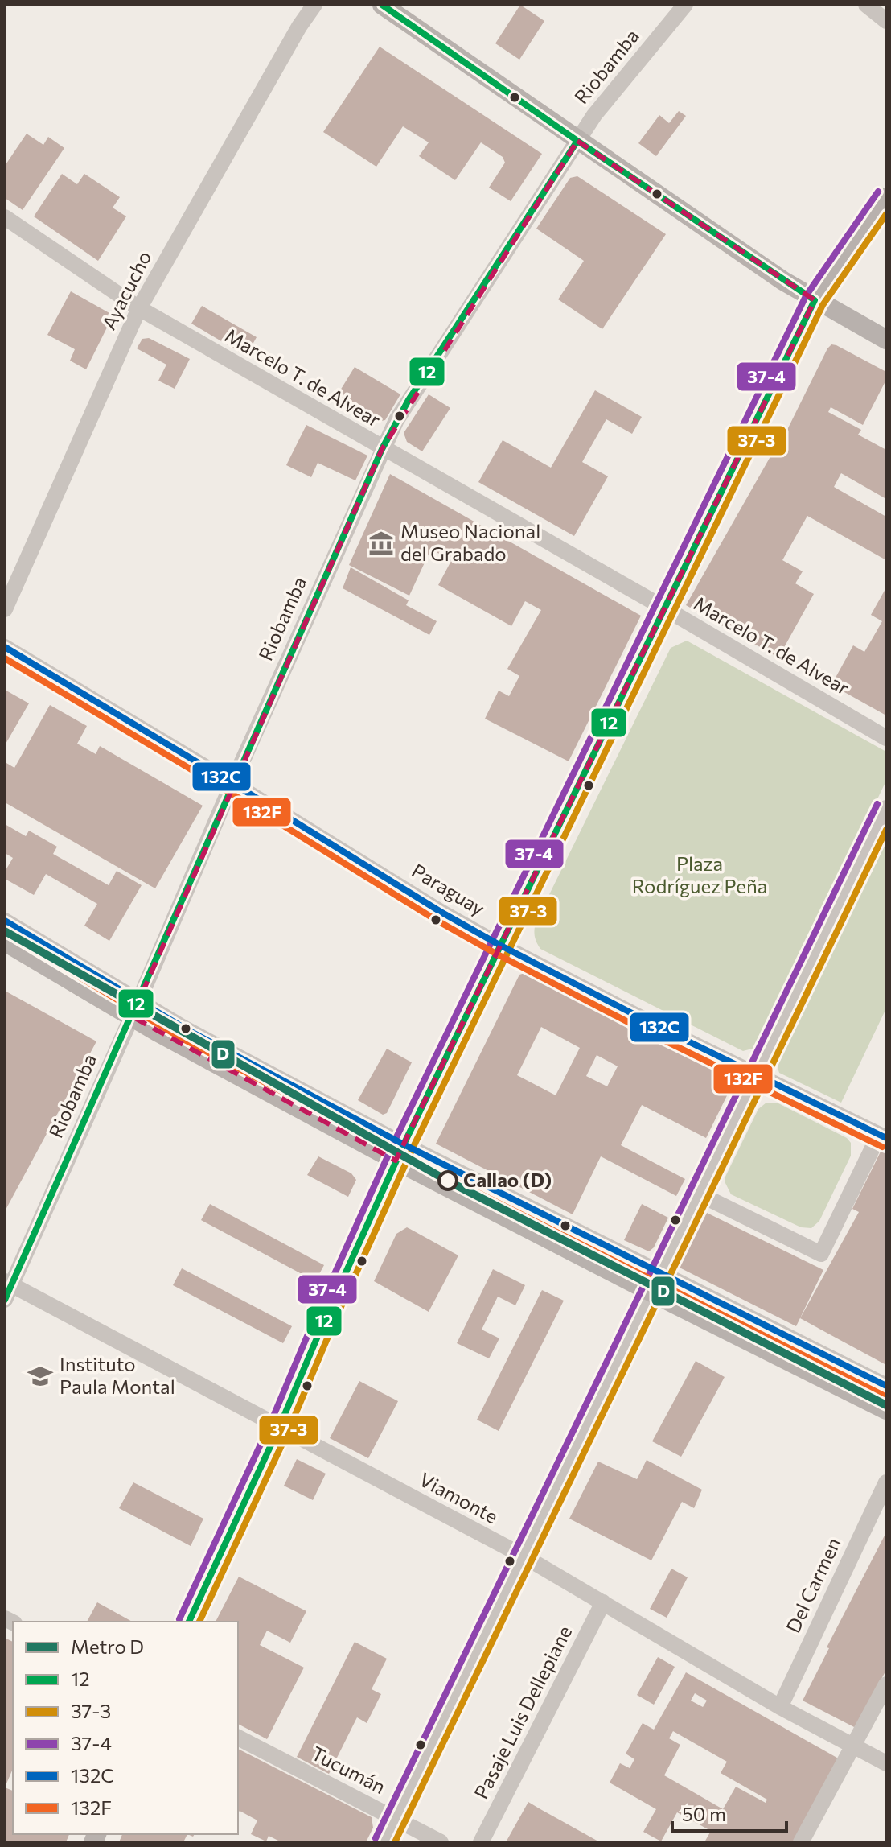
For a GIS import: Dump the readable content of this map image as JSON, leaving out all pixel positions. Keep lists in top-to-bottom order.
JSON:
{
  "streets": {
    "street": [
      "Riobamba",
      "Ayacucho",
      "Marcelo T. de Alvear",
      "Paraguay",
      "Viamonte",
      "Del Carmen",
      "Pasaje Luis Dellepiane",
      "Tucumán"
    ]
  },
  "crossings": [
    ["Riobamba", "Marcelo T. de Alvear"],
    ["Riobamba", "Paraguay"],
    ["Riobamba", "Viamonte"],
    ["Ayacucho", "Marcelo T. de Alvear"],
    ["Viamonte", "Del Carmen"],
    ["Viamonte", "Pasaje Luis Dellepiane"]
  ],
  "parks": ["Plaza Rodríguez Peña"],
  "places": {
    "museum": ["Museo Nacional del Grabado"],
    "other": ["Callao (D)"],
    "school or university": ["Instituto Paula Montal"]
  },
  "lines": [
    "transit line 12",
    "transit line 37-4",
    "transit line 37-3",
    "transit line 132C",
    "transit line 132F",
    "metro line D"
  ],
  "legend": [
    "Metro D",
    "12",
    "37-3",
    "37-4",
    "132C",
    "132F"
  ],
  "scale_bar": "50 m"
}
